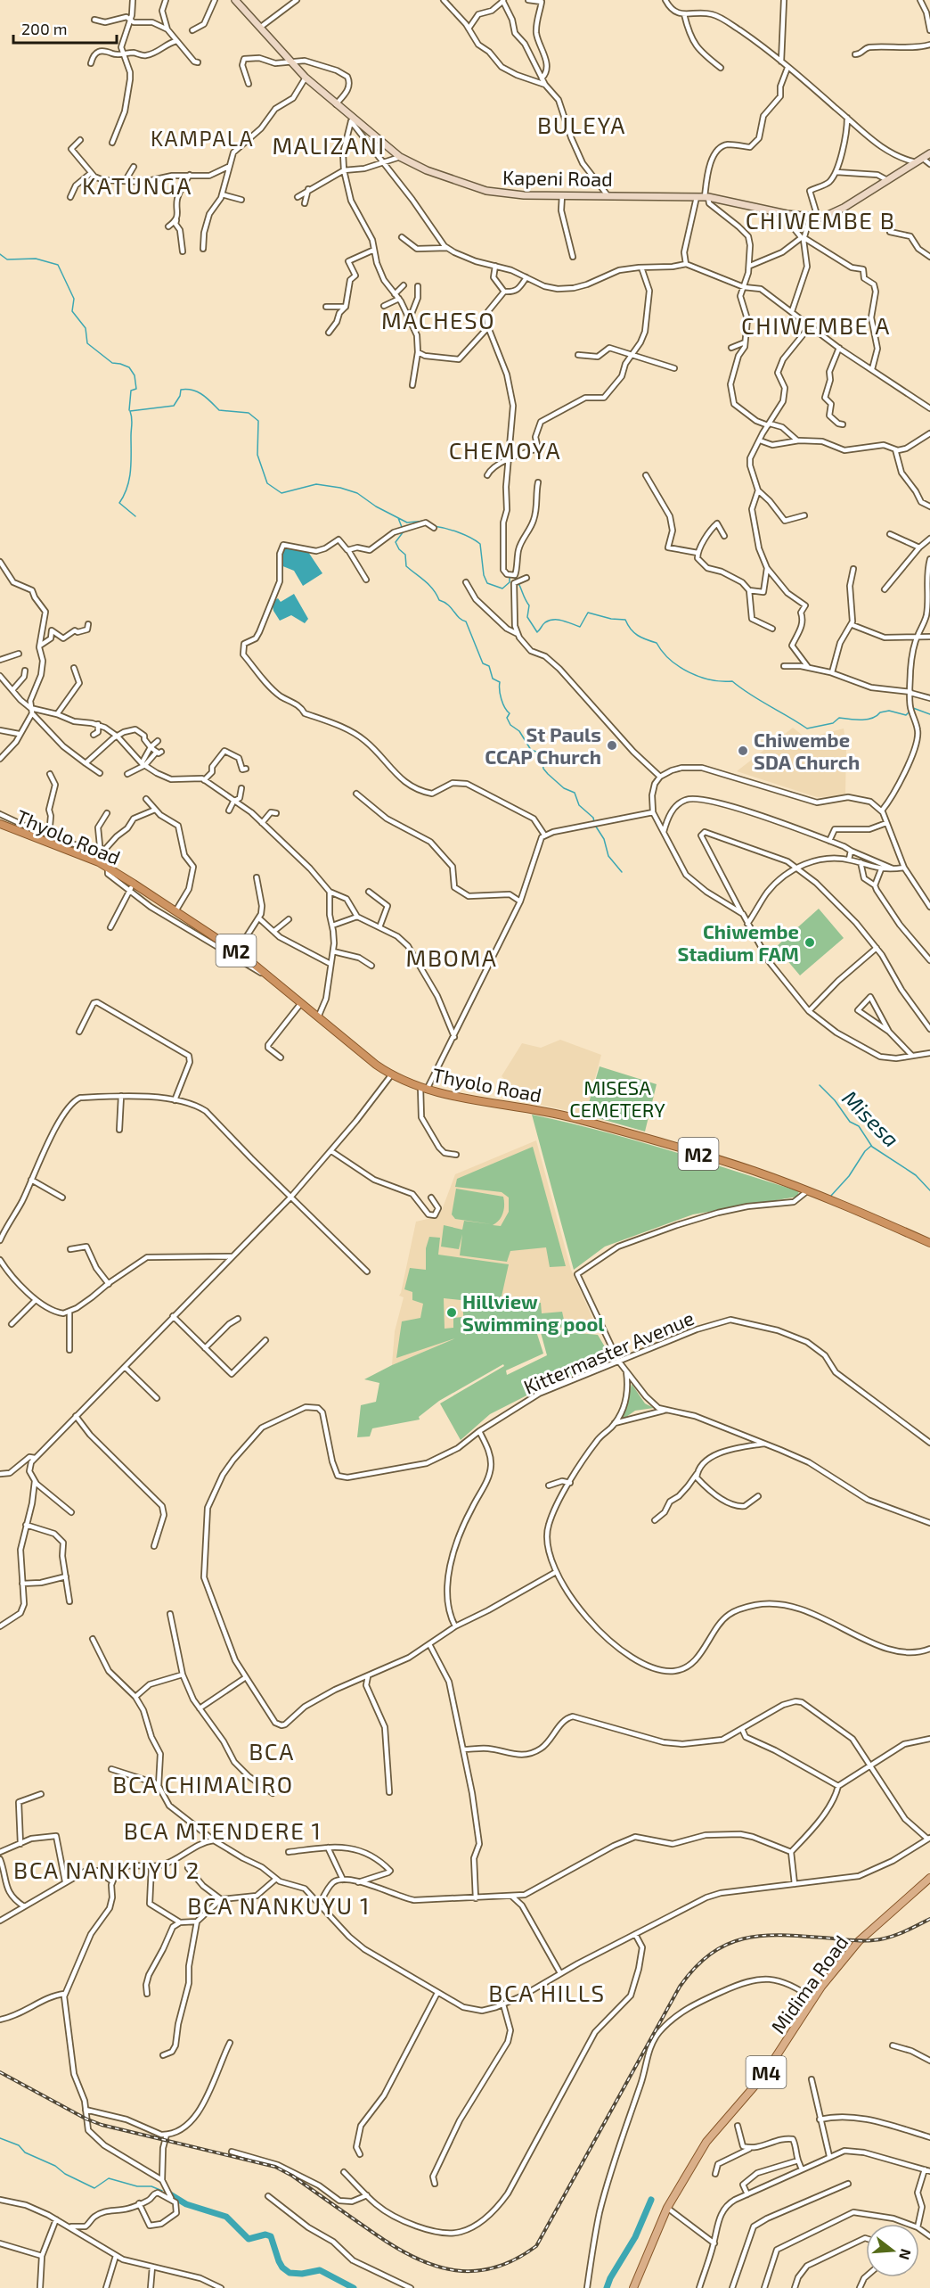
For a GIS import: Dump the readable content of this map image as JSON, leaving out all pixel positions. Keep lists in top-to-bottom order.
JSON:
{
  "streets": {
    "highway": ["Thyolo Road", "M2"],
    "main road": ["Kapeni Road", "Midima Road", "M4"],
    "street": ["Kittermaster Avenue"]
  },
  "districts": [
    "BULEYA",
    "KAMPALA",
    "MALIZANI",
    "KATUNGA",
    "CHIWEMBE B",
    "MACHESO",
    "CHIWEMBE A",
    "CHEMOYA",
    "MBOMA",
    "BCA",
    "BCA CHIMALIRO",
    "BCA MTENDERE 1",
    "BCA NANKUYU 2",
    "BCA NANKUYU 1",
    "BCA HILLS"
  ],
  "water": ["Misesa"],
  "parks": ["MISESA CEMETERY"],
  "places": [
    "St Pauls CCAP Church",
    "Chiwembe SDA Church",
    "Chiwembe Stadium FAM",
    "Hillview Swimming pool"
  ],
  "scale_bar": "200 m",
  "north": "right"
}
